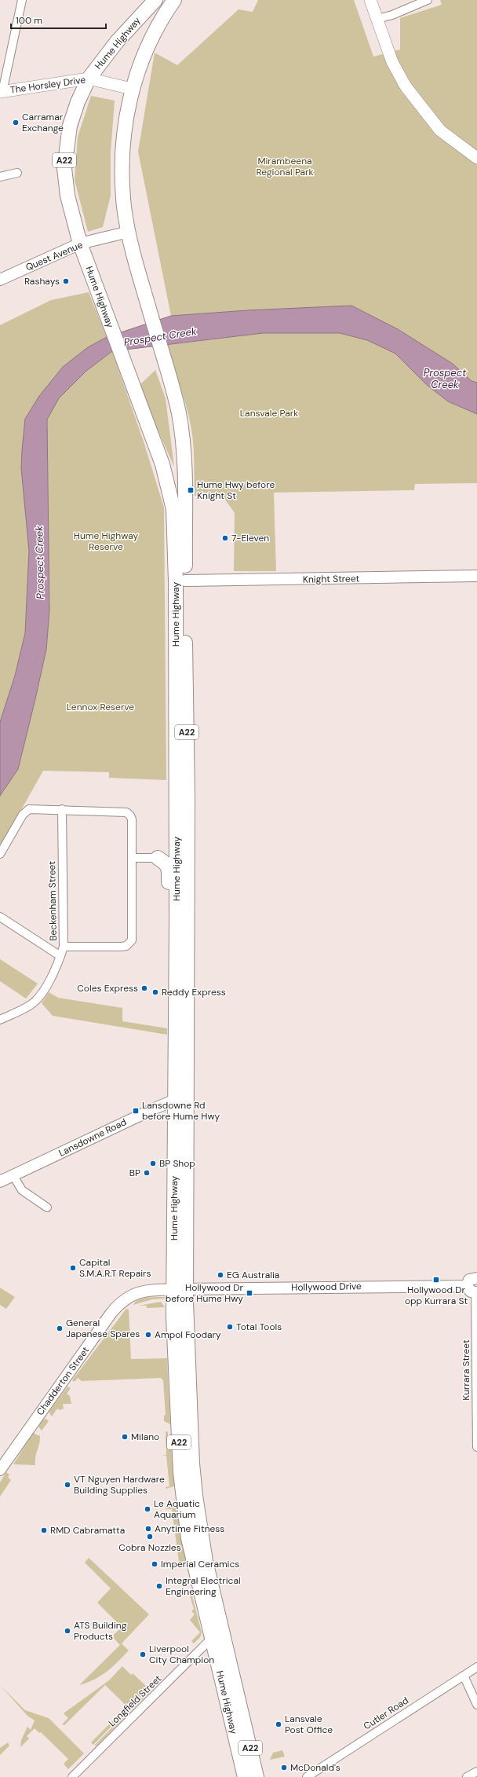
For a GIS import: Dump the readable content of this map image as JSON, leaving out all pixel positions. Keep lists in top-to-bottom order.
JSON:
{
  "streets": {
    "highway": ["Hume Highway", "A22"],
    "main road": ["The Horsley Drive"],
    "street": [
      "Quest Avenue",
      "Knight Street",
      "Beckenham Street",
      "Lansdowne Road",
      "Hollywood Drive",
      "Kurrara Street",
      "Chadderton Street",
      "Longfield Street",
      "Cutler Road"
    ]
  },
  "crossings": [
    ["Hume Highway", "The Horsley Drive"],
    ["Hume Highway", "Quest Avenue"],
    ["Hume Highway", "Knight Street"],
    ["Hume Highway", "Lansdowne Road"],
    ["Hume Highway", "Hollywood Drive"],
    ["Hume Highway", "Chadderton Street"],
    ["Hume Highway", "Longfield Street"],
    ["Hollywood Drive", "Kurrara Street"],
    ["Hollywood Drive", "Chadderton Street"]
  ],
  "water": ["Prospect Creek"],
  "parks": [
    "Mirambeena Regional Park",
    "Lansvale Park",
    "Hume Highway Reserve",
    "Lennox Reserve"
  ],
  "places": {
    "other": [
      "Carramar Exchange",
      "Rashays",
      "7-Eleven",
      "Coles Express",
      "Reddy Express",
      "BP Shop",
      "BP",
      "Capital S.M.A.R.T Repairs",
      "EG Australia",
      "Total Tools",
      "General Japanese Spares",
      "Ampol Foodary",
      "Milano",
      "VT Nguyen Hardware Building Supplies",
      "Le Aquatic Aquarium",
      "Anytime Fitness",
      "RMD Cabramatta",
      "Cobra Nozzles",
      "Imperial Ceramics",
      "Integral Electrical Engineering",
      "ATS Building Products",
      "Liverpool City Champion",
      "Lansvale Post Office",
      "McDonald's"
    ],
    "transit": [
      "Hume Hwy before Knight St",
      "Lansdowne Rd before Hume Hwy",
      "Hollywood Dr opp Kurrara St",
      "Hollywood Dr before Hume Hwy"
    ]
  },
  "scale_bar": "100 m"
}
